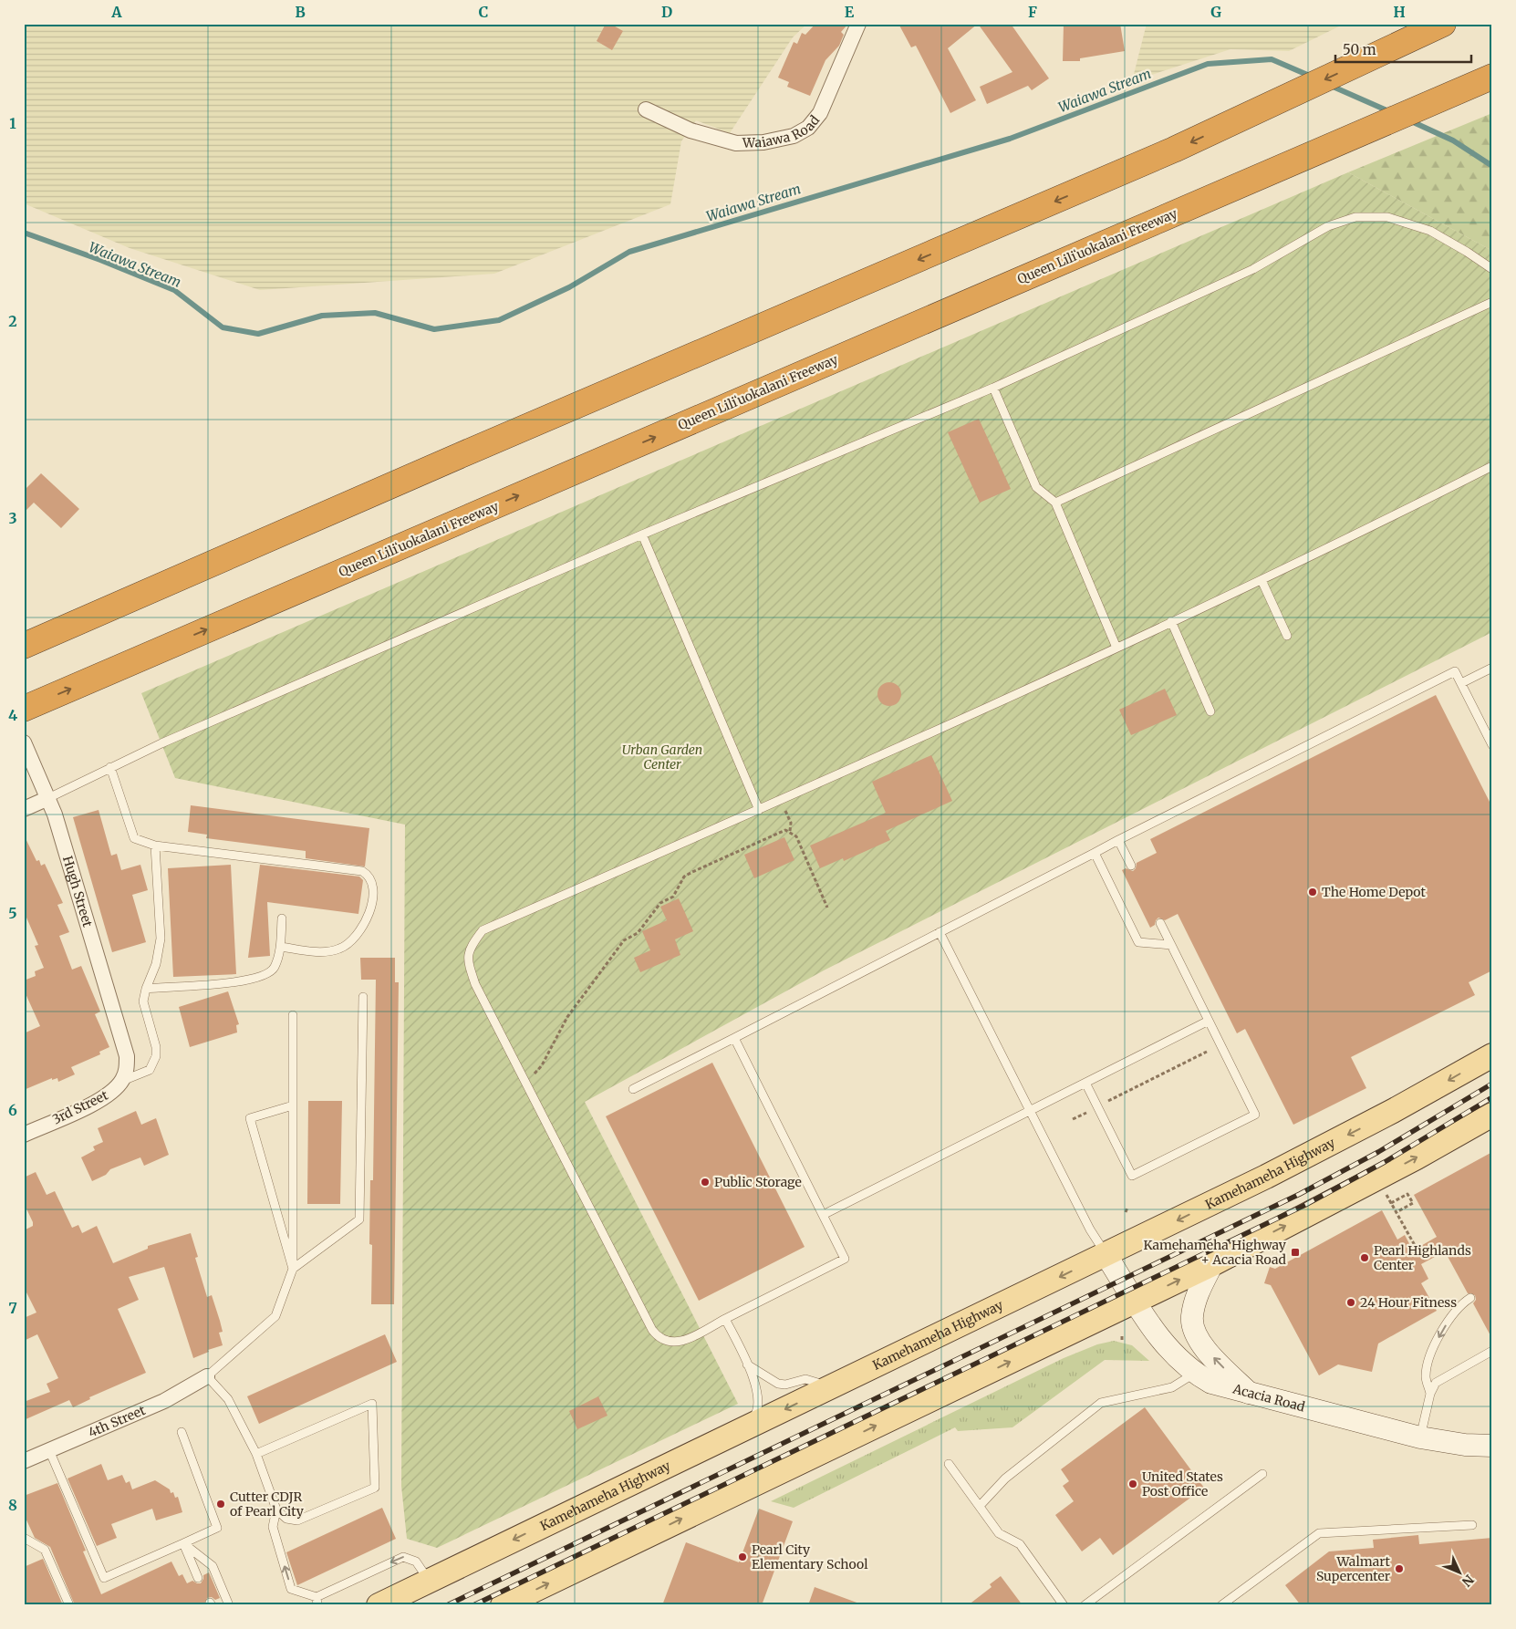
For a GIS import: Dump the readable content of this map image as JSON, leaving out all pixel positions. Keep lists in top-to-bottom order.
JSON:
{
  "streets": {
    "highway": ["Queen Liliʻuokalani Freeway"],
    "main road": ["Kamehameha Highway", "Acacia Road"],
    "street": [
      "Waiawa Road",
      "Hugh Street",
      "3rd Street",
      "4th Street"
    ]
  },
  "crossings": [
    ["Hugh Street", "3rd Street"],
    ["Kamehameha Highway", "Acacia Road"]
  ],
  "water": ["Waiawa Stream"],
  "parks": ["Urban Garden Center"],
  "places": {
    "other": [
      "The Home Depot",
      "Public Storage",
      "Pearl Highlands Center",
      "24 Hour Fitness",
      "United States Post Office",
      "Cutter CDJR of Pearl City",
      "Pearl City Elementary School",
      "Walmart Supercenter"
    ],
    "transit": ["Kamehameha Highway + Acacia Road"]
  },
  "scale_bar": "50 m",
  "north": "bottom right",
  "grid": {
    "columns": [
      "A",
      "B",
      "C",
      "D",
      "E",
      "F",
      "G",
      "H"
    ],
    "rows": [
      "1",
      "2",
      "3",
      "4",
      "5",
      "6",
      "7",
      "8"
    ]
  }
}
